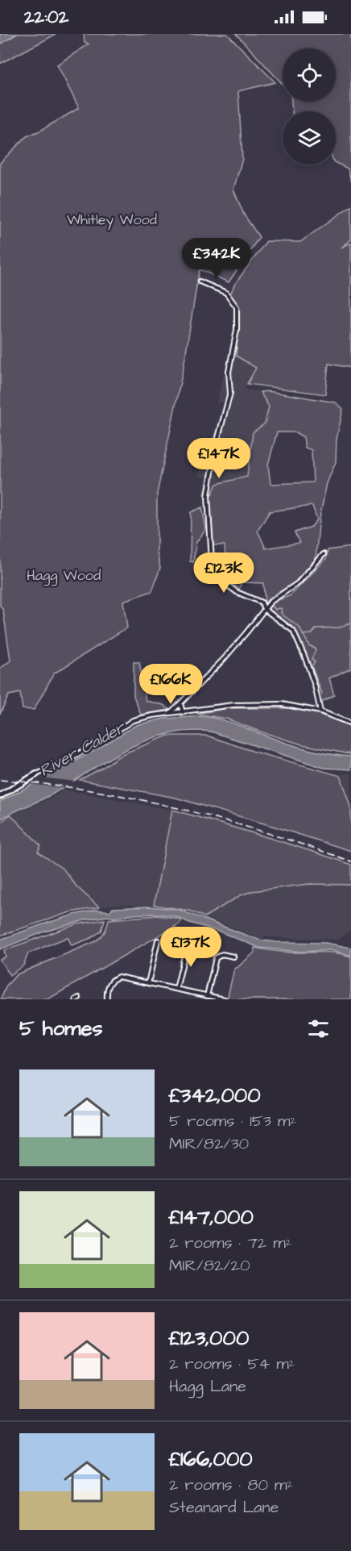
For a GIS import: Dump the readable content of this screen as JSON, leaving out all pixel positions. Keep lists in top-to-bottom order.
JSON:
{
  "water": ["River Calder"],
  "parks": ["Whitley Wood", "Hagg Wood"],
  "page": {
    "status": "22:02",
    "price": [
      "£342K",
      "£147K",
      "£123K",
      "£166K",
      "£137K"
    ],
    "heading": "5 homes",
    "list": [
      {
        "name": "£342,000",
        "note": "5 rooms · 153 m² · MIR/82/30"
      },
      {
        "name": "£147,000",
        "note": "2 rooms · 72 m² · MIR/82/20"
      },
      {
        "name": "£123,000",
        "note": "2 rooms · 54 m² · Hagg Lane"
      },
      {
        "name": "£166,000",
        "note": "2 rooms · 80 m² · Steanard Lane"
      }
    ]
  }
}
